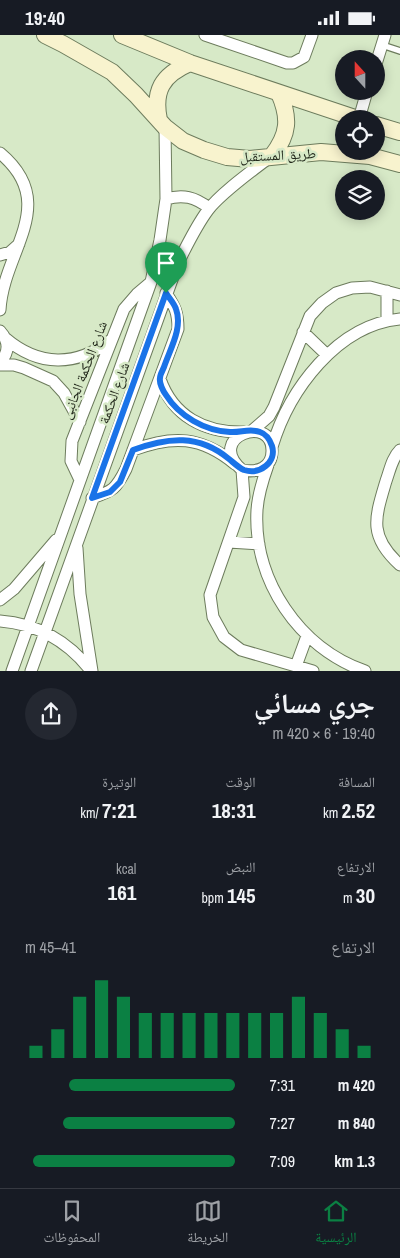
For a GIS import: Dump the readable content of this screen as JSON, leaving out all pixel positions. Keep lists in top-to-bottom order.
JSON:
{
  "streets": {
    "main road": ["طريق المستقبل"],
    "street": ["شارع الحكمة الجانبى", "شارع الحكمة"]
  },
  "crossings": [
    ["طريق المستقبل", "شارع الحكمة"],
    ["شارع الحكمة الجانبى", "شارع الحكمة"]
  ],
  "north": "top",
  "page": {
    "status": "19:40",
    "heading": ["جري مسائي", "19:40 · 6 × 420 m"],
    "stats": [
      ["المسافة", "2.52 km"],
      ["الوقت", "18:31"],
      ["الوتيرة", "7:21 /km"],
      ["الارتفاع", "30 m"],
      ["النبض", "145 bpm"],
      ["kcal", "161"]
    ],
    "chart": ["الارتفاع", "41–45 m"],
    "list": [
      {
        "name": "420 m",
        "note": "7:31"
      },
      {
        "name": "840 m",
        "note": "7:27"
      },
      {
        "name": "1.3 km",
        "note": "7:09"
      }
    ],
    "tabs": ["الرئيسية", "الخريطة", "المحفوظات"]
  }
}
